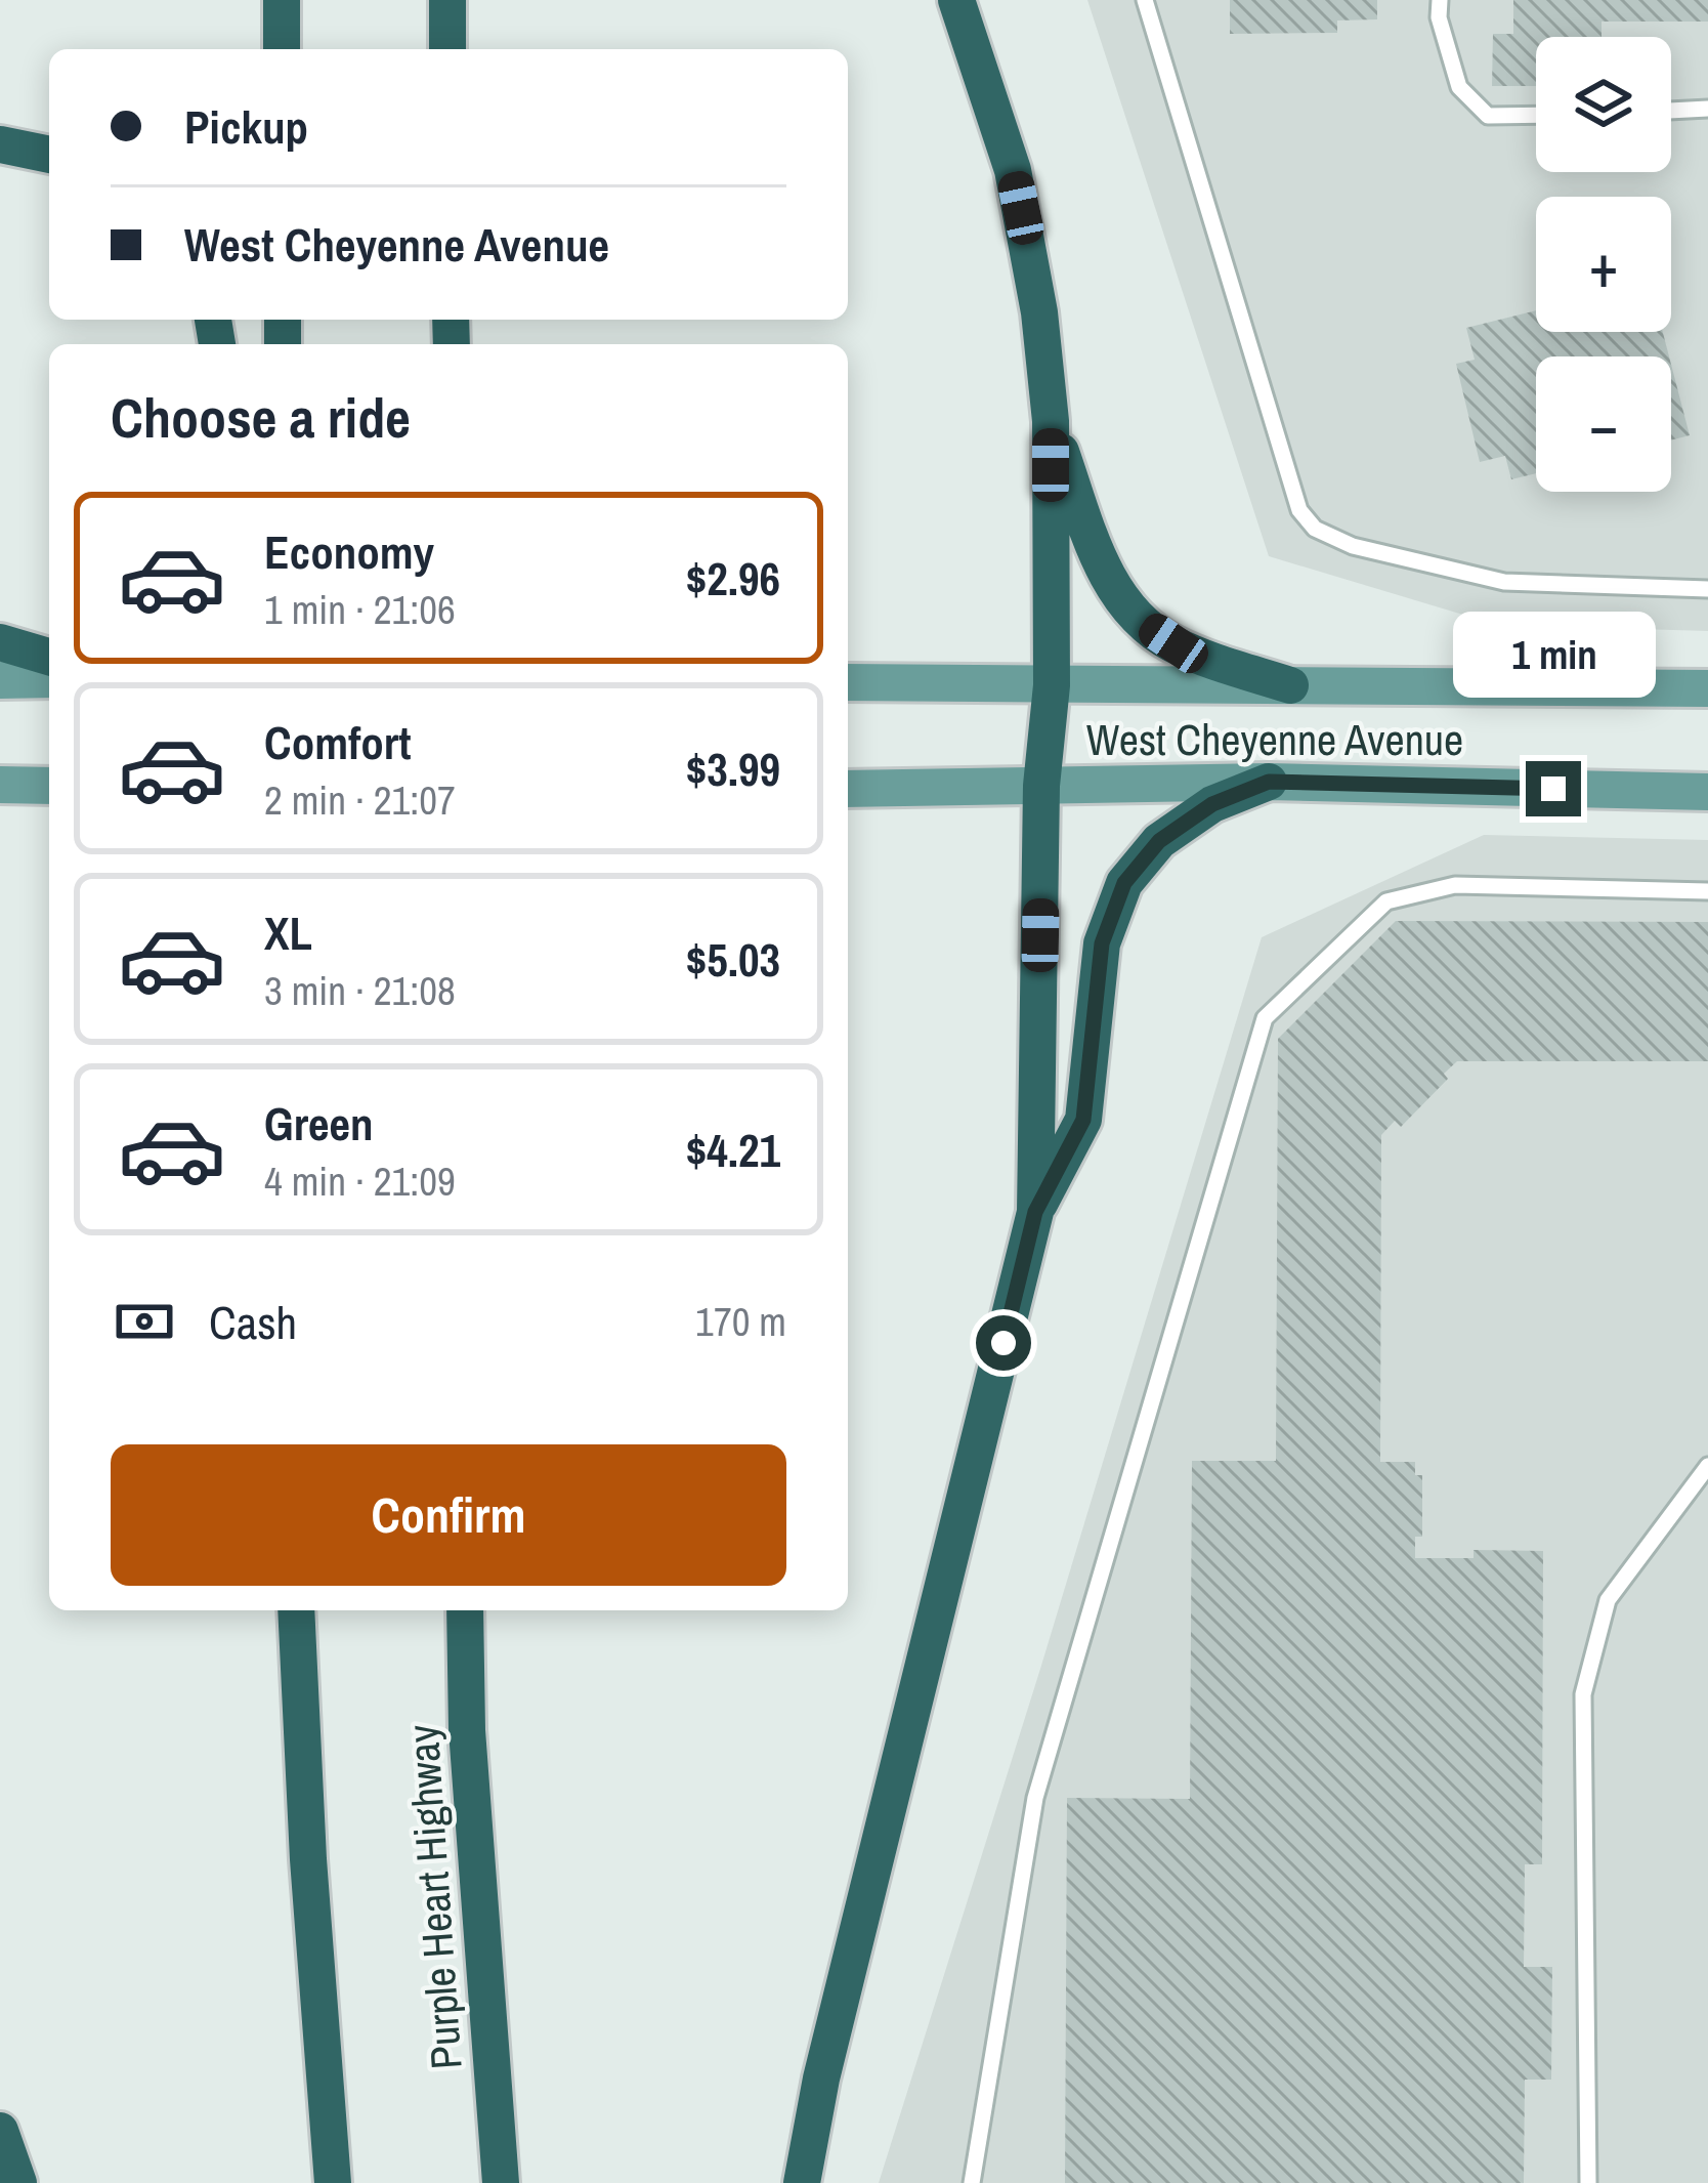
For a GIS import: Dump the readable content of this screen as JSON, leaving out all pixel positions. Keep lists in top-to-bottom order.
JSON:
{
  "streets": {
    "highway": ["Purple Heart Highway"],
    "main road": ["West Cheyenne Avenue"]
  },
  "page": {
    "map_buttons": ["+", "−"],
    "banner": ["Pickup", "West Cheyenne Avenue"],
    "heading": "Choose a ride",
    "list": [
      {
        "name": "Economy",
        "note": "1 min · 21:06",
        "value": "$2.96"
      },
      {
        "name": "Comfort",
        "note": "2 min · 21:07",
        "value": "$3.99"
      },
      {
        "name": "XL",
        "note": "3 min · 21:08",
        "value": "$5.03"
      },
      {
        "name": "Green",
        "note": "4 min · 21:09",
        "value": "$4.21"
      }
    ],
    "bubble": "1 min",
    "pay": ["Cash", "170 m"],
    "buttons": "Confirm"
  }
}
